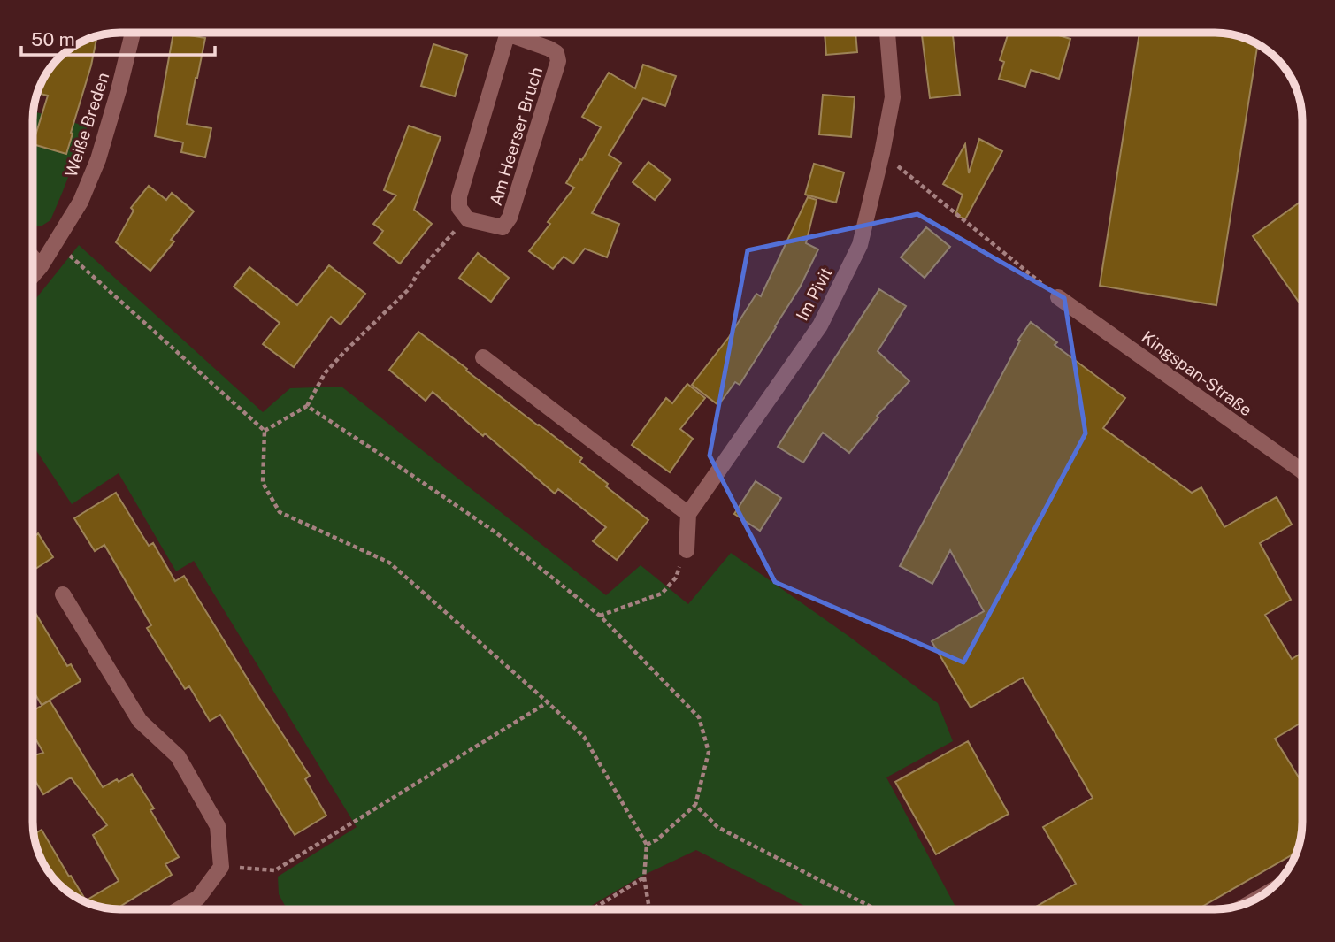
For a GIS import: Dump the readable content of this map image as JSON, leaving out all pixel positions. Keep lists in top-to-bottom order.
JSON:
{
  "streets": {
    "street": [
      "Weiße Breden",
      "Am Heerser Bruch",
      "Im Pivit",
      "Kingspan-Straße"
    ]
  },
  "scale_bar": "50 m"
}
